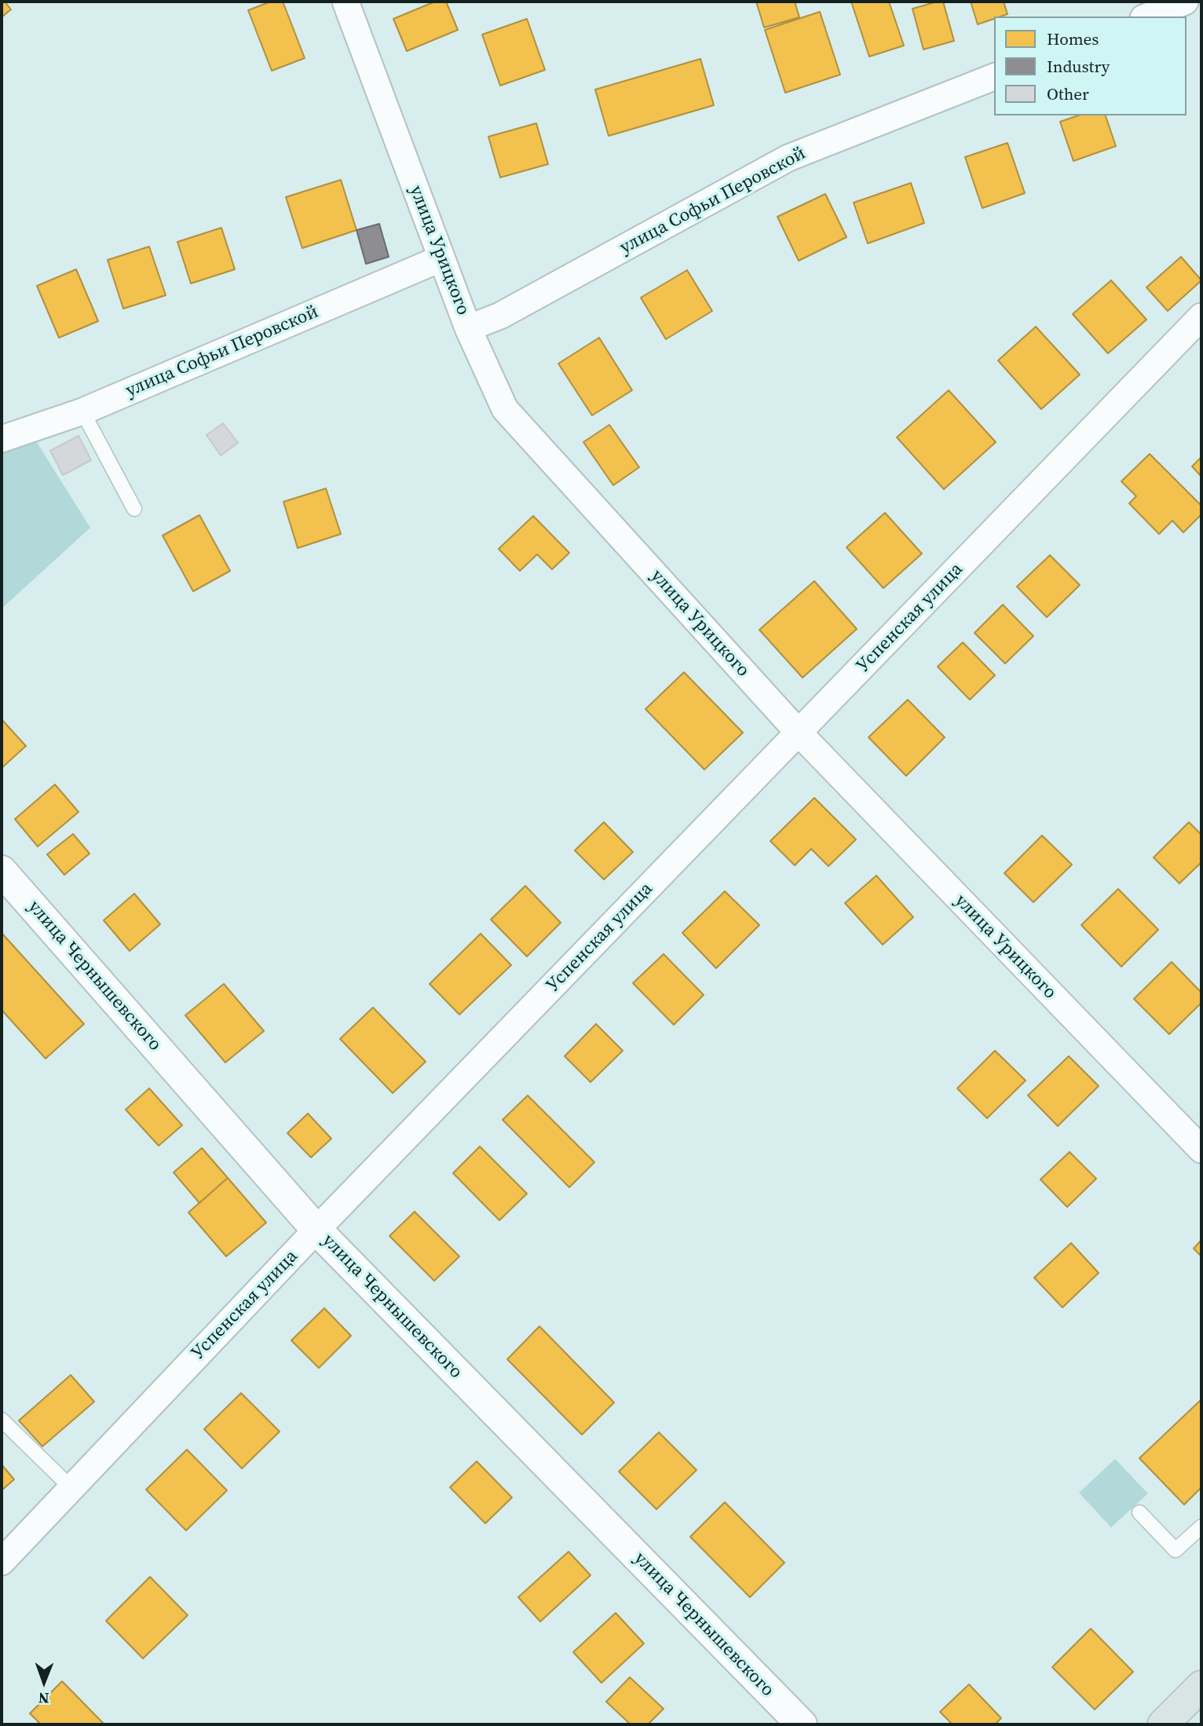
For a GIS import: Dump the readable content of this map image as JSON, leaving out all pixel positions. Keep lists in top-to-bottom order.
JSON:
{
  "streets": {
    "street": [
      "улица Софьи Перовской",
      "улица Урицкого",
      "Успенская улица",
      "улица Чернышевского"
    ]
  },
  "crossings": [
    ["улица Софьи Перовской", "улица Урицкого"],
    ["улица Урицкого", "Успенская улица"],
    ["Успенская улица", "улица Чернышевского"]
  ],
  "legend": ["Homes", "Industry", "Other"],
  "north": "bottom"
}
